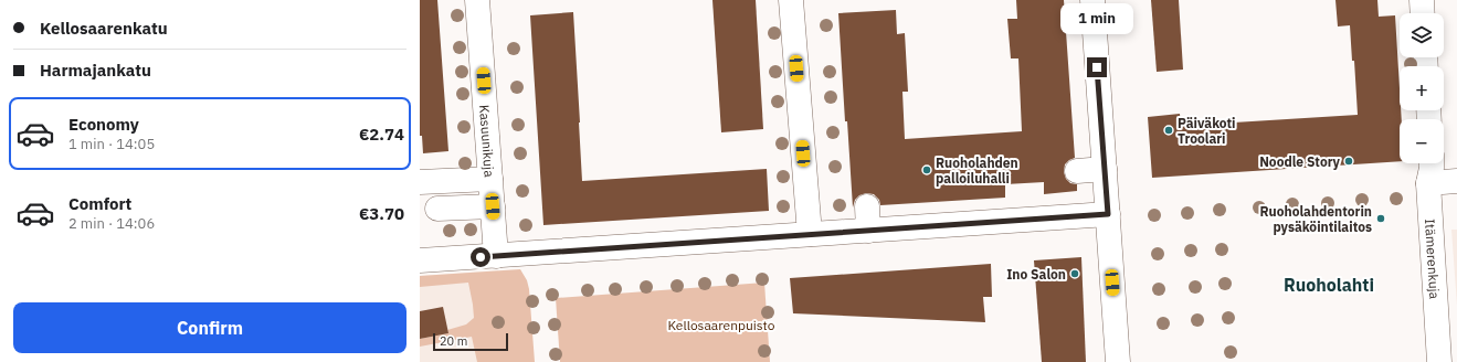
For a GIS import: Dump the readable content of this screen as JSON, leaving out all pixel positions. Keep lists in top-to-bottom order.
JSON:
{
  "streets": {
    "street": ["Kasuunikuja", "Itämerenkuja"]
  },
  "districts": ["Ruoholahti"],
  "parks": ["Kellosaarenpuisto"],
  "places": [
    "Päiväkoti Troolari",
    "Noodle Story",
    "Ruoholahden palloiluhalli",
    "Ruoholahdentorin pysäköintilaitos",
    "Ino Salon"
  ],
  "scale_bar": "20 m",
  "page": {
    "banner": ["Kellosaarenkatu", "Harmajankatu"],
    "bubble": "1 min",
    "map_buttons": ["+", "−"],
    "list": [
      {
        "name": "Economy",
        "note": "1 min · 14:05",
        "value": "€2.74"
      },
      {
        "name": "Comfort",
        "note": "2 min · 14:06",
        "value": "€3.70"
      }
    ],
    "buttons": "Confirm",
    "scale": "20 m"
  }
}
